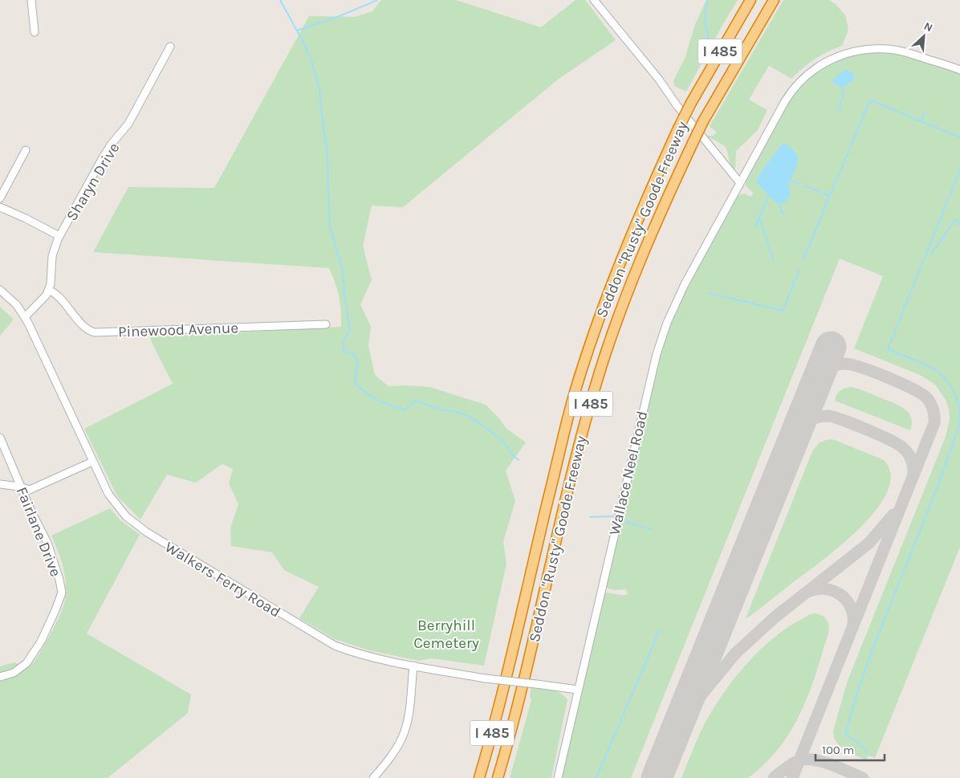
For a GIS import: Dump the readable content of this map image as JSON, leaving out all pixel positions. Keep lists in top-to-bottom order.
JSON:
{
  "streets": {
    "highway": ["I 485", "Seddon \"Rusty\" Goode Freeway"],
    "street": [
      "Sharyn Drive",
      "Pinewood Avenue",
      "Wallace Neel Road",
      "Fairlane Drive",
      "Walkers Ferry Road"
    ]
  },
  "crossings": [
    ["Sharyn Drive", "Pinewood Avenue"],
    ["Wallace Neel Road", "Walkers Ferry Road"]
  ],
  "parks": ["Berryhill Cemetery"],
  "scale_bar": "100 m",
  "north": "top right"
}
